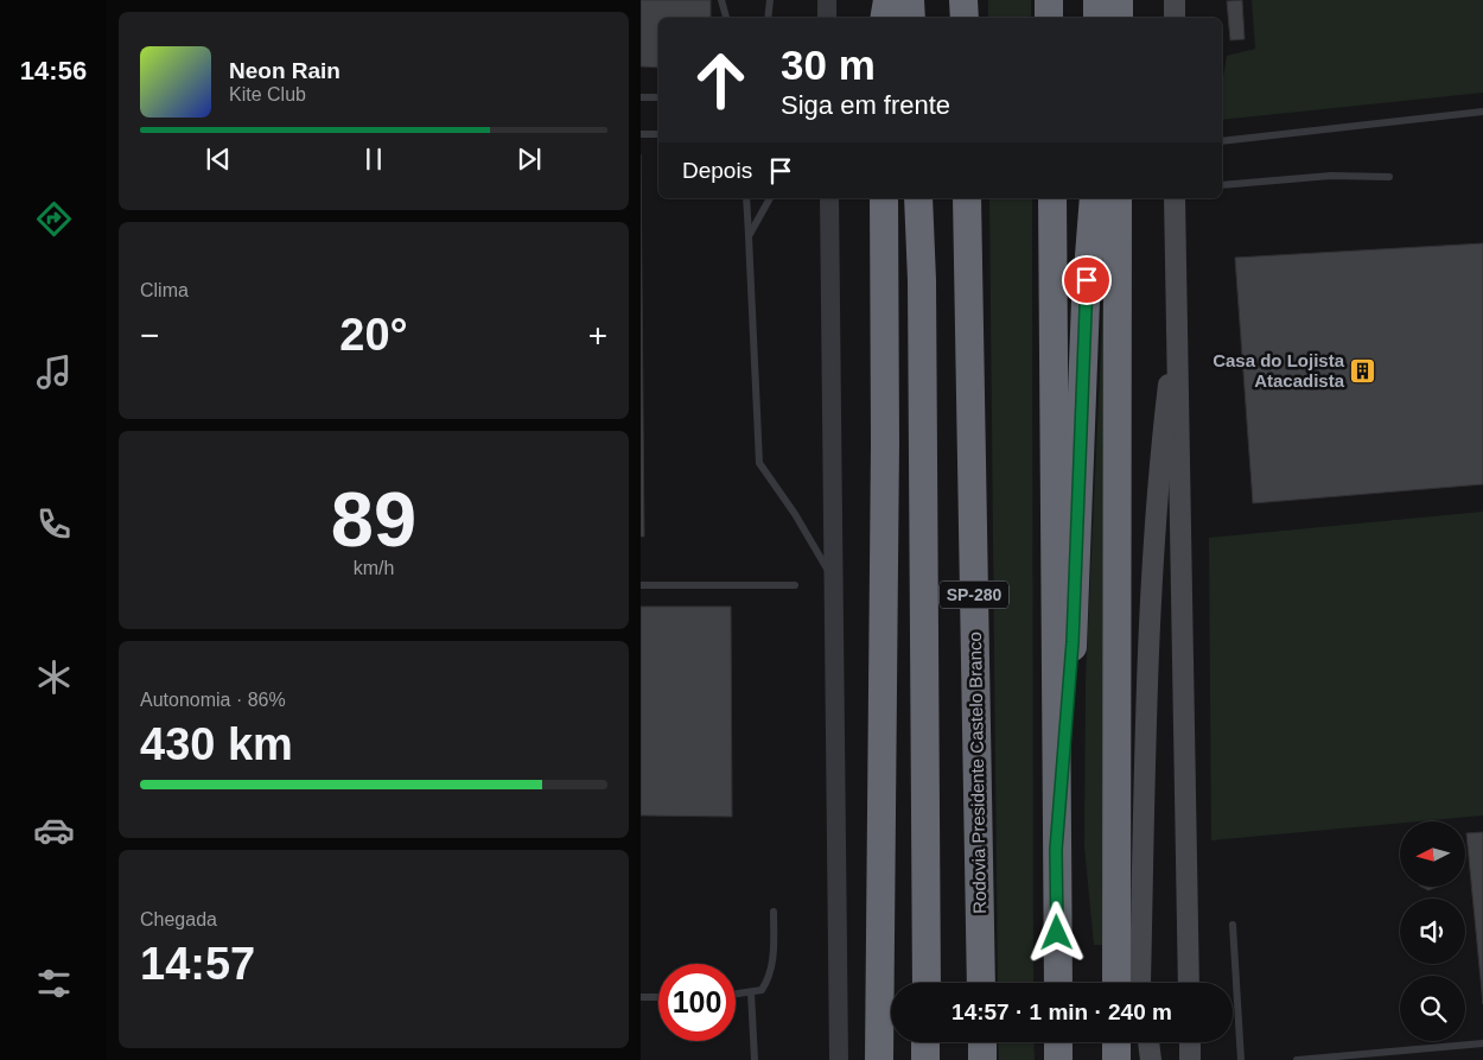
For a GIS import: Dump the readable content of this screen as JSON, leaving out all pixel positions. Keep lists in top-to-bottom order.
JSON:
{
  "streets": {
    "highway": ["SP-280", "Rodovia Presidente Castelo Branco"]
  },
  "places": {
    "building": ["Casa do Lojista Atacadista"]
  },
  "north": "left",
  "page": {
    "tabs": "14:56",
    "turn": ["30 m", "Siga em frente"],
    "song": ["Neon Rain", "Kite Club"],
    "then": "Depois",
    "tile": [
      "Clima",
      ["89", "km/h"],
      ["Autonomia · 86%", "430 km"],
      ["Chegada", "14:57"]
    ],
    "heat": ["−", "20°", "+"],
    "limit": "100",
    "trip": "14:57 · 1 min · 240 m"
  }
}
